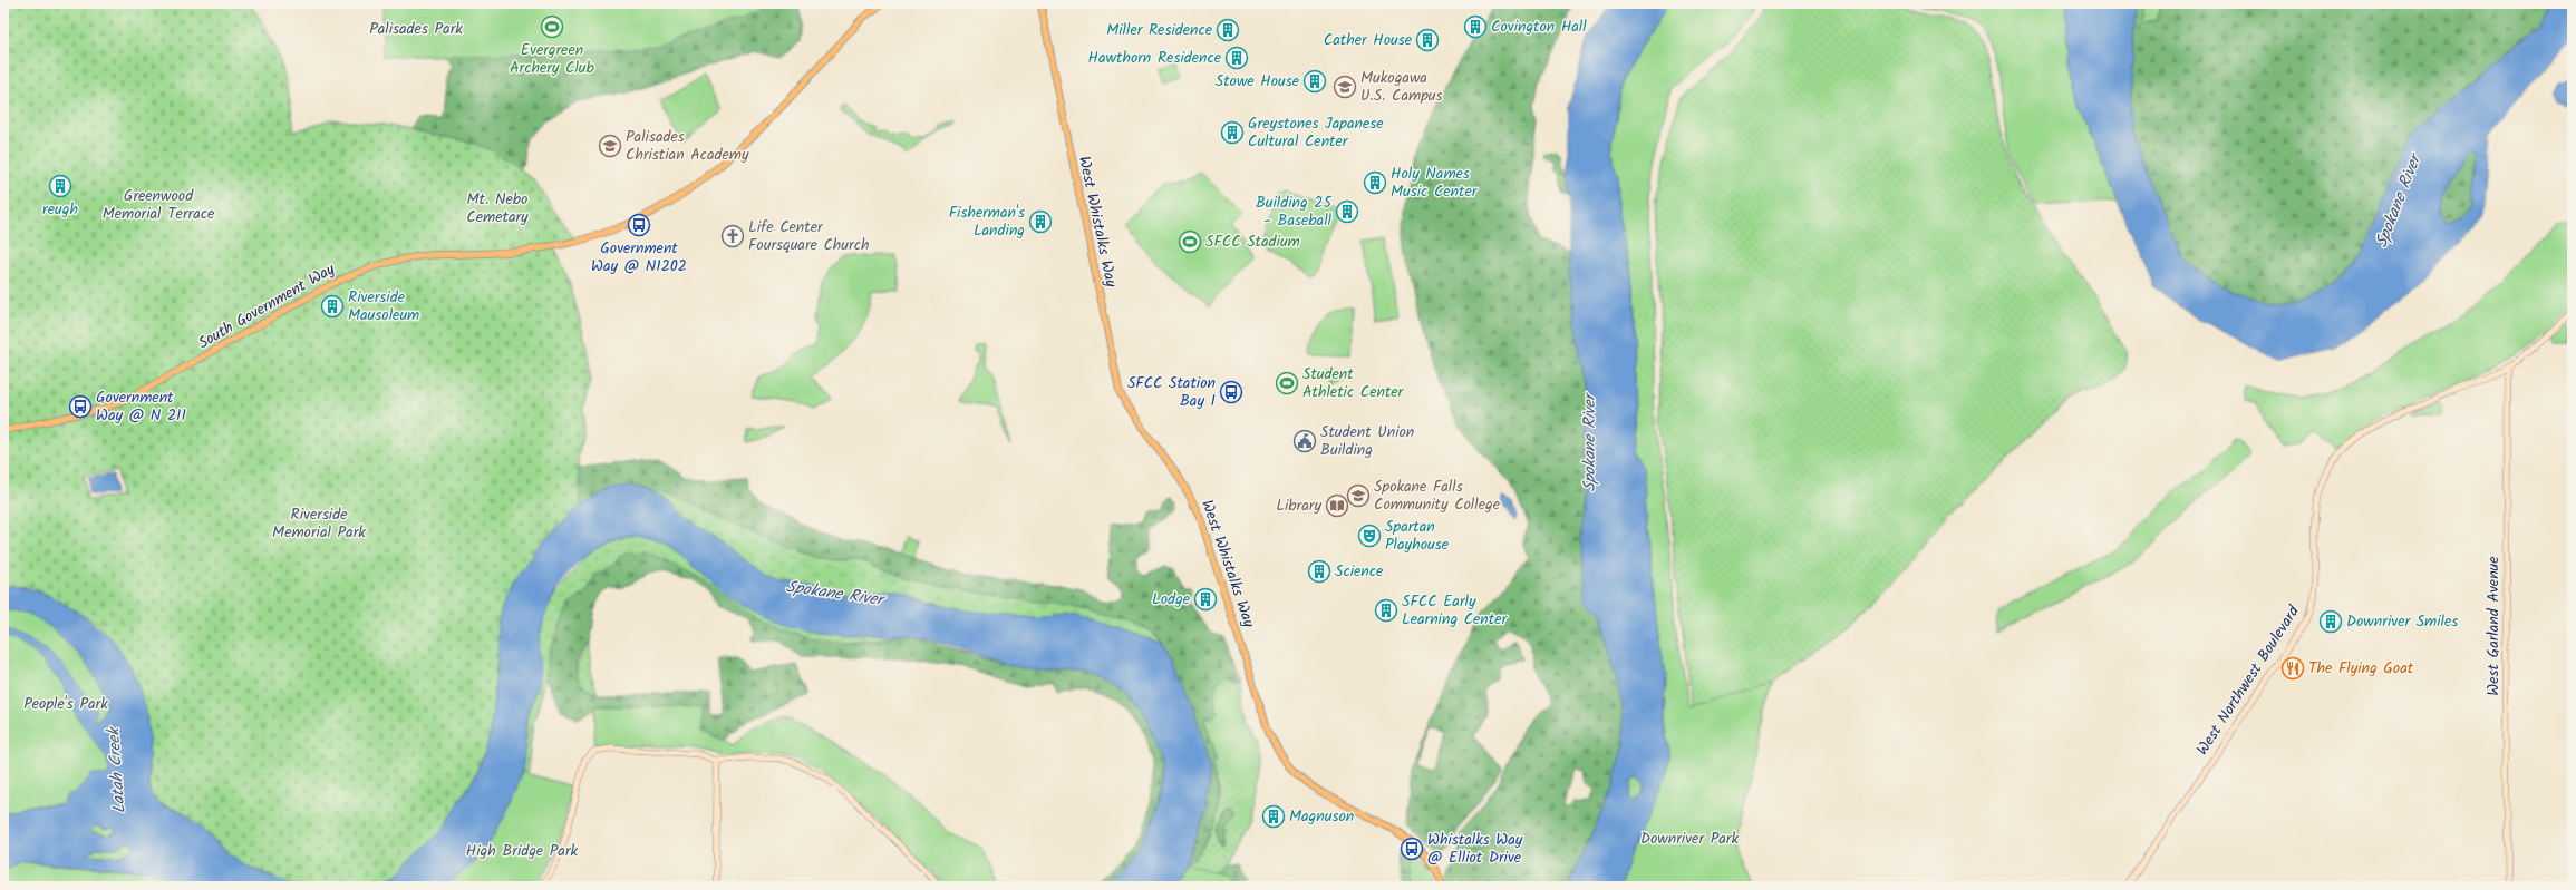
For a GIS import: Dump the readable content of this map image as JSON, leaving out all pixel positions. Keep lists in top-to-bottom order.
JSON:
{
  "streets": {
    "main road": ["West Whistalks Way", "South Government Way"],
    "street": ["West Garland Avenue", "West Northwest Boulevard"]
  },
  "crossings": [
    ["West Garland Avenue", "West Northwest Boulevard"]
  ],
  "water": ["Spokane River", "Latah Creek"],
  "parks": [
    "Palisades Park",
    "Greenwood Memorial Terrace",
    "Mt. Nebo Cemetary",
    "Riverside Memorial Park",
    "People's Park",
    "Downriver Park",
    "High Bridge Park"
  ],
  "places": {
    "sports": ["Evergreen Archery Club", "SFCC Stadium", "Student Athletic Center"],
    "building": [
      "Covington Hall",
      "Miller Residence",
      "Cather House",
      "Hawthorn Residence",
      "Stowe House",
      "Greystones Japanese Cultural Center",
      "Holy Names Music Center",
      "reugh",
      "Building 25 - Baseball",
      "Fisherman's Landing",
      "Riverside Mausoleum",
      "Science",
      "Lodge",
      "SFCC Early Learning Center",
      "Downriver Smiles",
      "Magnuson"
    ],
    "school or university": ["Mukogawa U.S. Campus", "Palisades Christian Academy", "Spokane Falls Community College"],
    "bus stop": [
      "Government Way @ N1202",
      "SFCC Station Bay 1",
      "Government Way @ N 211",
      "Whistalks Way @ Elliot Drive"
    ],
    "church": ["Life Center Foursquare Church"],
    "public building": ["Student Union Building"],
    "library": ["Library"],
    "theatre": ["Spartan Playhouse"],
    "restaurant": ["The Flying Goat"]
  }
}
